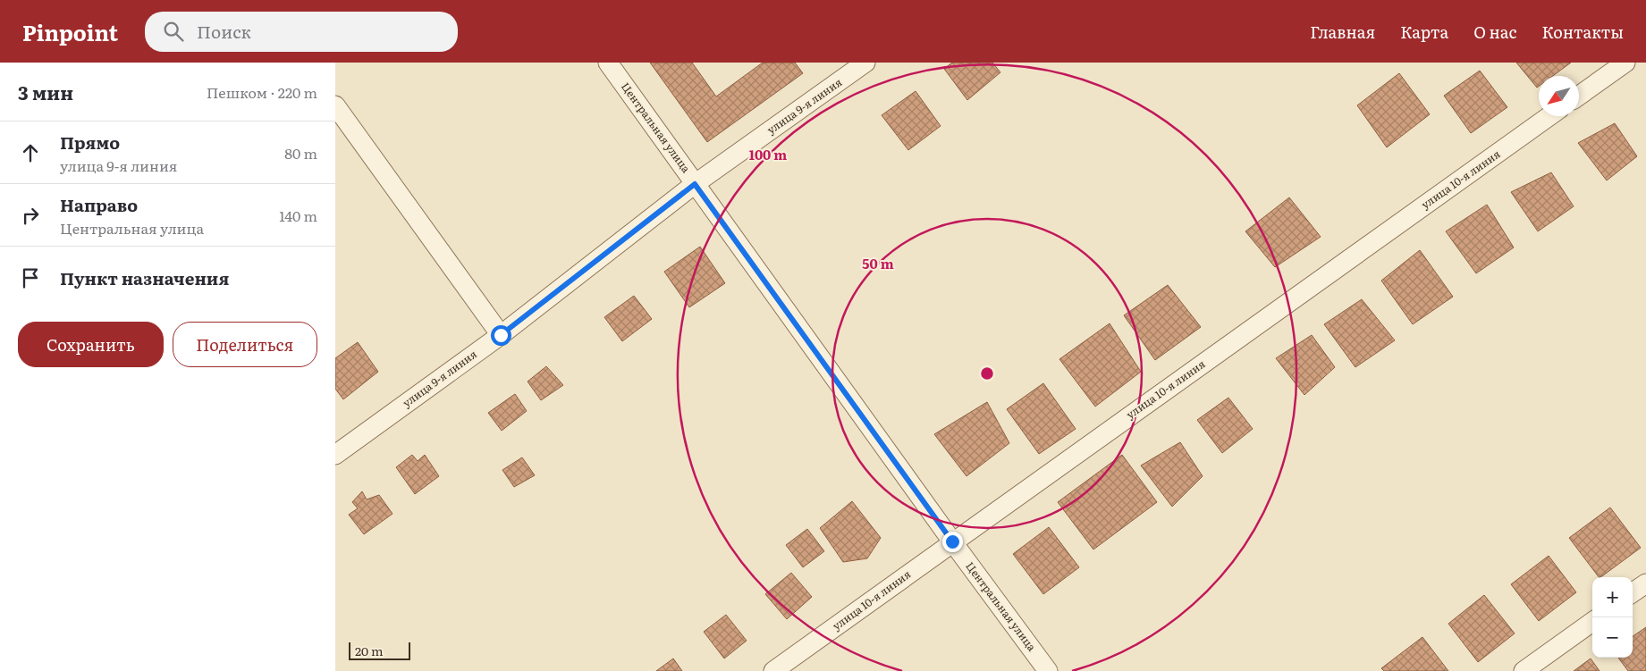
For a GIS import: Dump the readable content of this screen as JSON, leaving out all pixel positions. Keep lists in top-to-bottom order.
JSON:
{
  "streets": {
    "street": ["улица 9-я линия", "Центральная улица", "улица 10-я линия"]
  },
  "crossings": [
    ["улица 9-я линия", "Центральная улица"],
    ["Центральная улица", "улица 10-я линия"]
  ],
  "scale_bar": "20 m",
  "north": "bottom left",
  "page": {
    "header": "Pinpoint",
    "search": "Поиск",
    "nav": [
      "Главная",
      "Карта",
      "О нас",
      "Контакты"
    ],
    "heading": ["3 мин", "Пешком · 220 m"],
    "list": [
      ["Прямо", "улица 9-я линия", "80 m"],
      ["Направо", "Центральная улица", "140 m"],
      "Пункт назначения"
    ],
    "buttons": ["Сохранить", "Поделиться"],
    "map_buttons": ["+", "−"],
    "scale": "20 m"
  },
  "rings": ["100 m", "50 m"]
}
